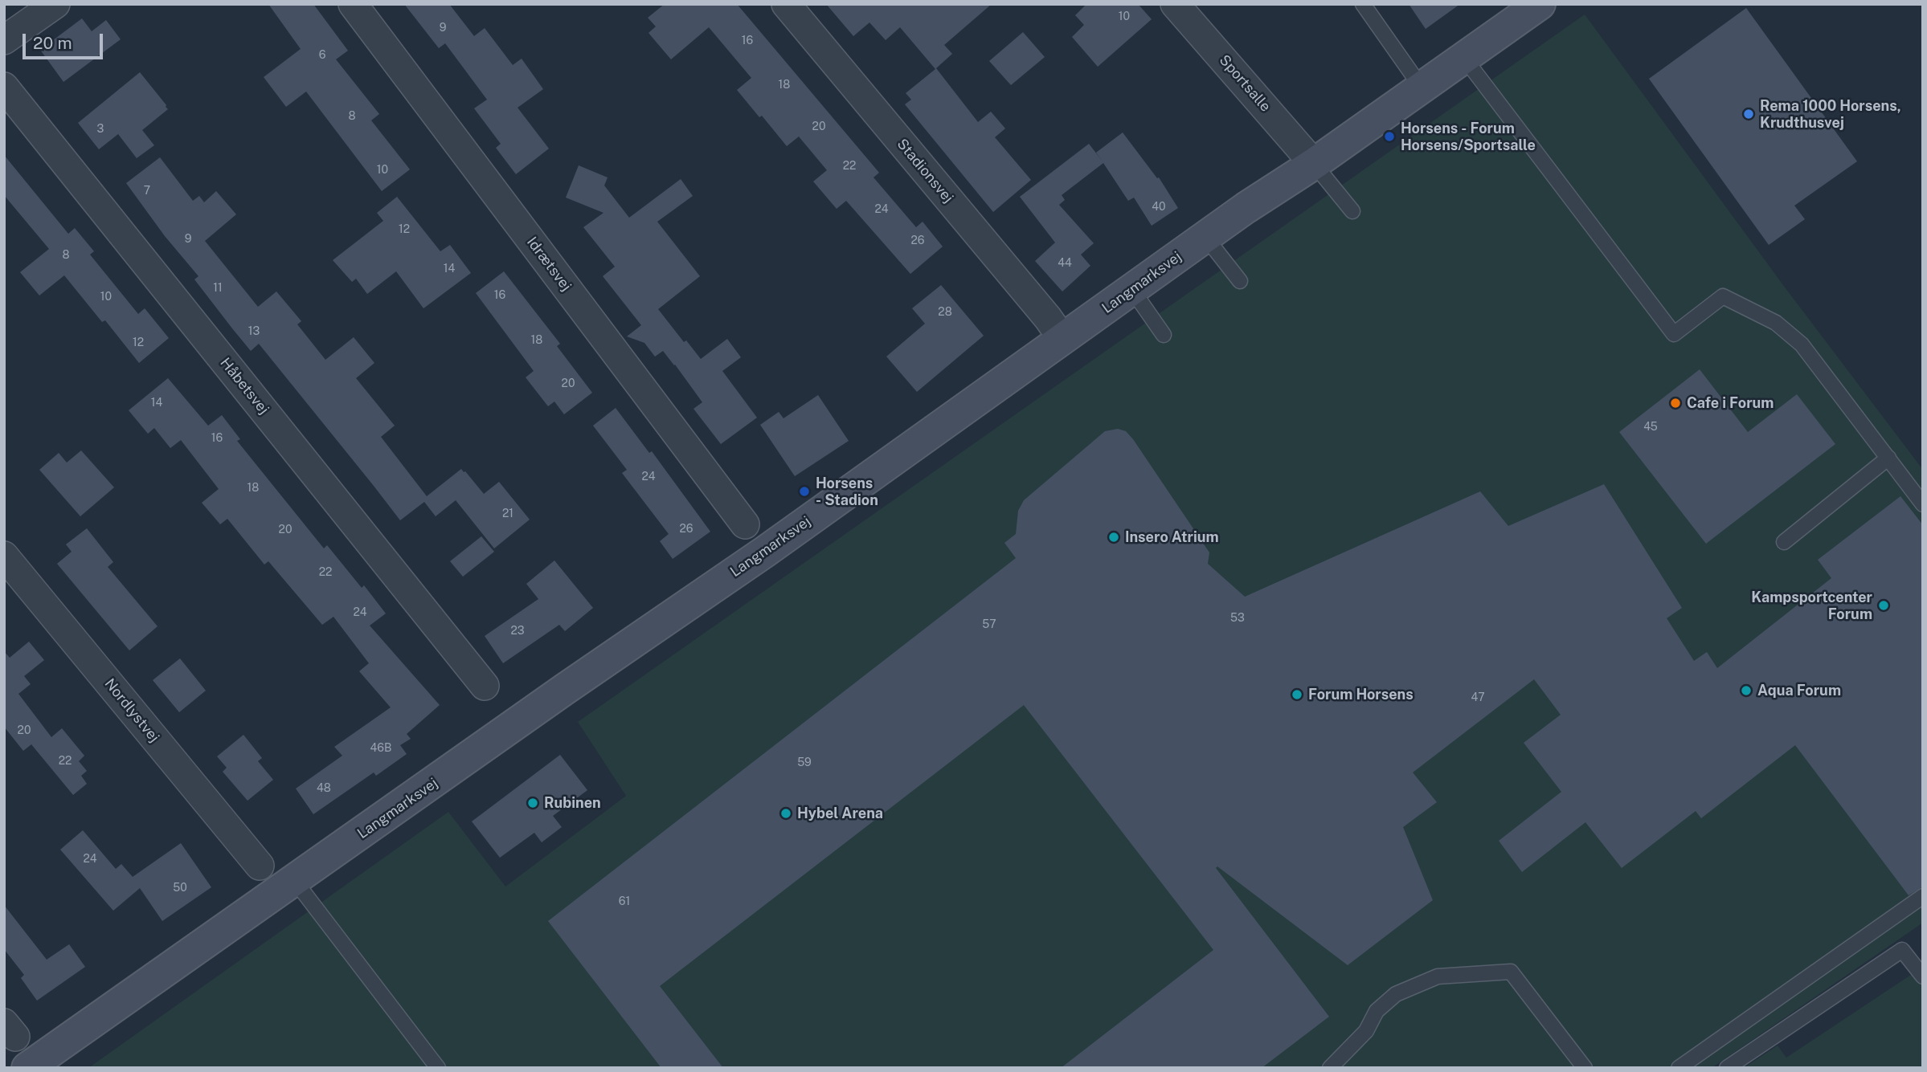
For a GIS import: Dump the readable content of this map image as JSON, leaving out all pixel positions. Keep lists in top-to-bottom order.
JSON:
{
  "streets": {
    "main road": ["Langmarksvej"],
    "street": [
      "Sportsalle",
      "Stadionsvej",
      "Idrætsvej",
      "Håbetsvej",
      "Nordlystvej"
    ]
  },
  "crossings": [
    ["Sportsalle", "Langmarksvej"],
    ["Stadionsvej", "Langmarksvej"]
  ],
  "places": [
    "Rema 1000 Horsens, Krudthusvej",
    "Horsens - Forum Horsens/Sportsalle",
    "Cafe i Forum",
    "Horsens - Stadion",
    "Insero Atrium",
    "Kampsportcenter Forum",
    "Aqua Forum",
    "Forum Horsens",
    "Rubinen",
    "Hybel Arena"
  ],
  "house_numbers": [
    "10",
    "9",
    "16",
    "6",
    "18",
    "8",
    "20",
    "3",
    "22",
    "10",
    "7",
    "40",
    "24",
    "12",
    "9",
    "26",
    "8",
    "44",
    "14",
    "11",
    "16",
    "10",
    "28",
    "13",
    "18",
    "12",
    "20",
    "14",
    "45",
    "16",
    "24",
    "18",
    "21",
    "26",
    "20",
    "22",
    "24",
    "53",
    "57",
    "23",
    "47",
    "20",
    "46B",
    "22",
    "59",
    "48",
    "24",
    "50",
    "61"
  ],
  "scale_bar": "20 m"
}
